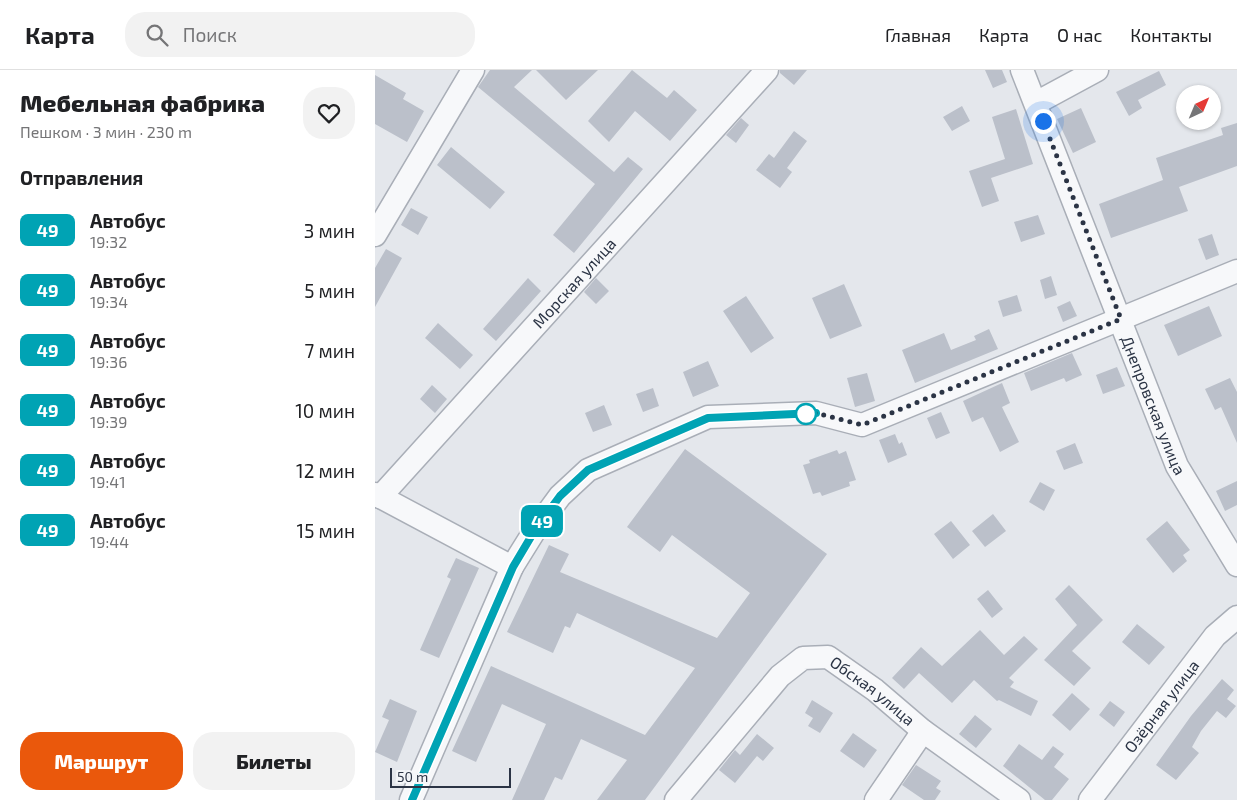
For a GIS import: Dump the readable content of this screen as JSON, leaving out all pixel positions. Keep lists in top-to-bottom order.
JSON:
{
  "streets": {
    "street": [
      "Морская улица",
      "Днепровская улица",
      "Обская улица",
      "Озёрная улица"
    ]
  },
  "lines": ["bus line 49"],
  "scale_bar": "50 m",
  "north": "top right",
  "page": {
    "header": "Карта",
    "search": "Поиск",
    "nav": [
      "Главная",
      "Карта",
      "О нас",
      "Контакты"
    ],
    "heading": [
      ["Мебельная фабрика", "Пешком · 3 мин · 230 m"],
      "Отправления"
    ],
    "on_map": "49",
    "list": [
      {
        "mark": "49",
        "name": "Автобус",
        "note": "19:32",
        "value": "3 мин"
      },
      {
        "mark": "49",
        "name": "Автобус",
        "note": "19:34",
        "value": "5 мин"
      },
      {
        "mark": "49",
        "name": "Автобус",
        "note": "19:36",
        "value": "7 мин"
      },
      {
        "mark": "49",
        "name": "Автобус",
        "note": "19:39",
        "value": "10 мин"
      },
      {
        "mark": "49",
        "name": "Автобус",
        "note": "19:41",
        "value": "12 мин"
      },
      {
        "mark": "49",
        "name": "Автобус",
        "note": "19:44",
        "value": "15 мин"
      }
    ],
    "buttons": ["Маршрут", "Билеты"],
    "scale": "50 m"
  }
}
